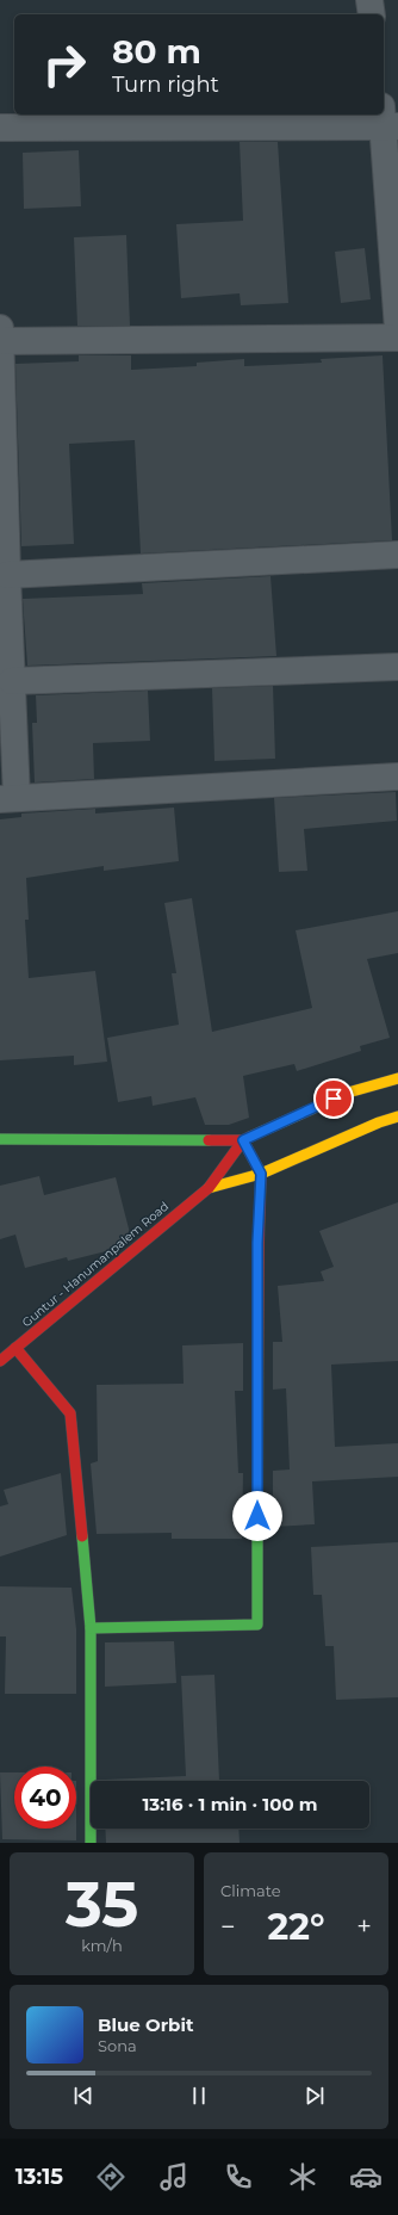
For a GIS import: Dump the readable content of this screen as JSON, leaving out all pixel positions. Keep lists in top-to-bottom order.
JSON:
{
  "streets": {
    "street": ["Guntur - Hanumanpalem Road"]
  },
  "page": {
    "turn": ["80 m", "Turn right"],
    "limit": "40",
    "trip": "13:16 · 1 min · 100 m",
    "tile": [
      ["35", "km/h"],
      "Climate"
    ],
    "heat": ["−", "22°", "+"],
    "song": ["Blue Orbit", "Sona"],
    "tabs": "13:15"
  }
}
